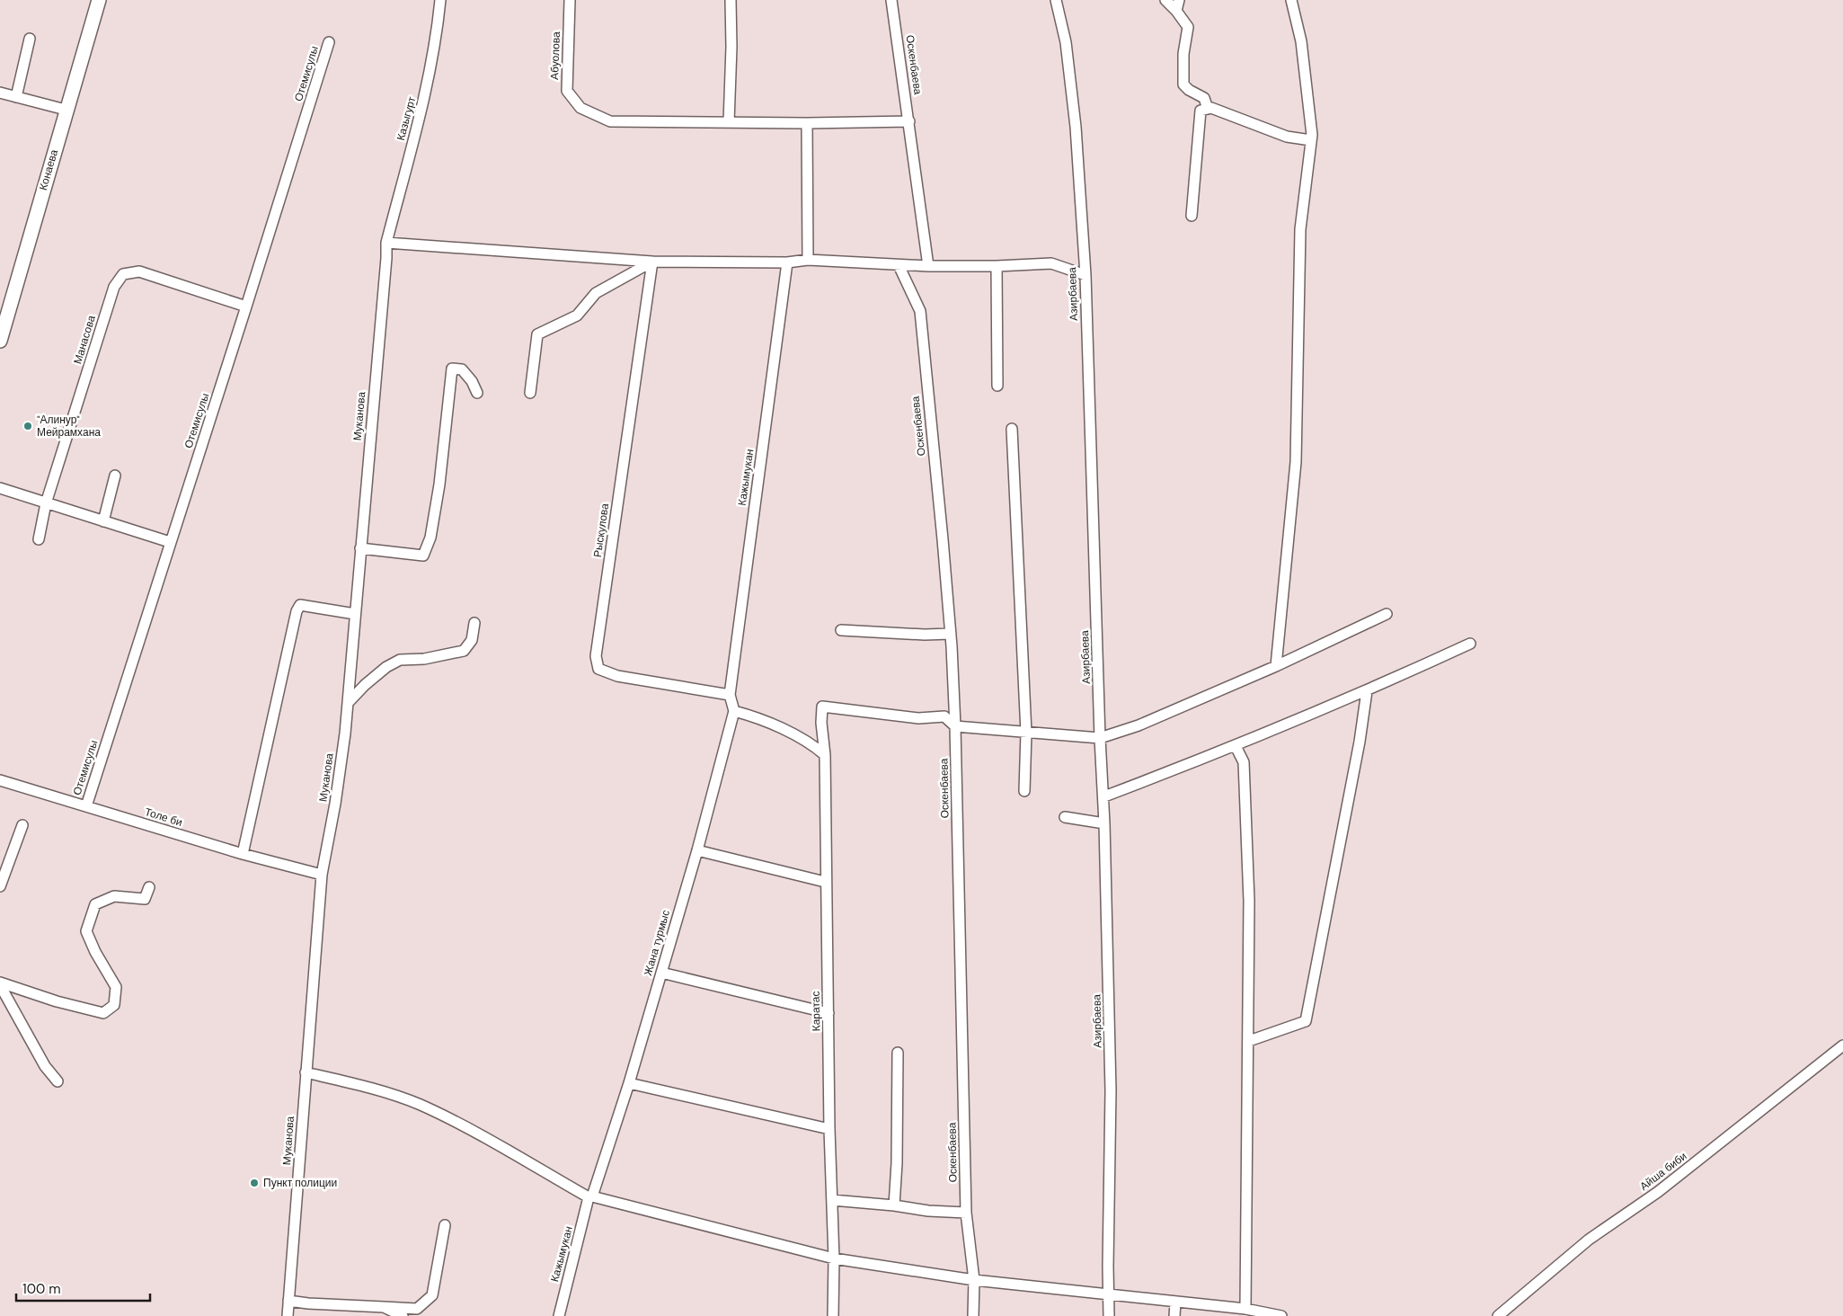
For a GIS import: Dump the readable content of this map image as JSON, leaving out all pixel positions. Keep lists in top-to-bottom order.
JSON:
{
  "streets": {
    "main road": ["Конаева"],
    "street": [
      "Абуолова",
      "Оскенбаева",
      "Отемисулы",
      "Казыгурт",
      "Азирбаева",
      "Манасова",
      "Муканова",
      "Кажымукан",
      "Рыскулова",
      "Толе би",
      "Жана турмыс",
      "Каратас",
      "Айша биби"
    ]
  },
  "crossings": [
    ["Оскенбаева", "Каратас"],
    ["Отемисулы", "Манасова"],
    ["Отемисулы", "Толе би"],
    ["Казыгурт", "Муканова"],
    ["Муканова", "Толе би"],
    ["Кажымукан", "Рыскулова"],
    ["Кажымукан", "Жана турмыс"]
  ],
  "places": ["\"Алинур\" Мейрамхана", "Пункт полиции"],
  "scale_bar": "100 m"
}
